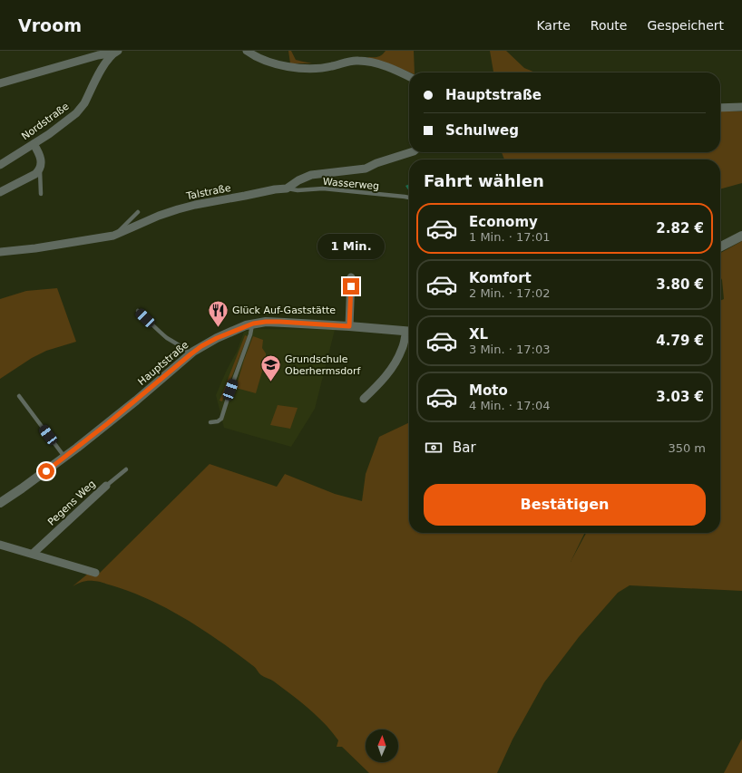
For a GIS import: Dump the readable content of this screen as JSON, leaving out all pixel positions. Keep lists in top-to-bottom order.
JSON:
{
  "streets": {
    "street": [
      "Nordstraße",
      "Talstraße",
      "Hauptstraße",
      "Pegens Weg"
    ],
    "lane": ["Wasserweg"]
  },
  "crossings": [
    ["Wasserweg", "Talstraße"]
  ],
  "places": {
    "restaurant": ["Glück Auf-Gaststätte"],
    "school or university": ["Grundschule Oberhermsdorf"]
  },
  "north": "top",
  "page": {
    "header": "Vroom",
    "nav": ["Karte", "Route", "Gespeichert"],
    "banner": ["Hauptstraße", "Schulweg"],
    "heading": "Fahrt wählen",
    "list": [
      {
        "name": "Economy",
        "note": "1 Min. · 17:01",
        "value": "2.82 €"
      },
      {
        "name": "Komfort",
        "note": "2 Min. · 17:02",
        "value": "3.80 €"
      },
      {
        "name": "XL",
        "note": "3 Min. · 17:03",
        "value": "4.79 €"
      },
      {
        "name": "Moto",
        "note": "4 Min. · 17:04",
        "value": "3.03 €"
      }
    ],
    "bubble": "1 Min.",
    "pay": ["Bar", "350 m"],
    "buttons": "Bestätigen"
  }
}
